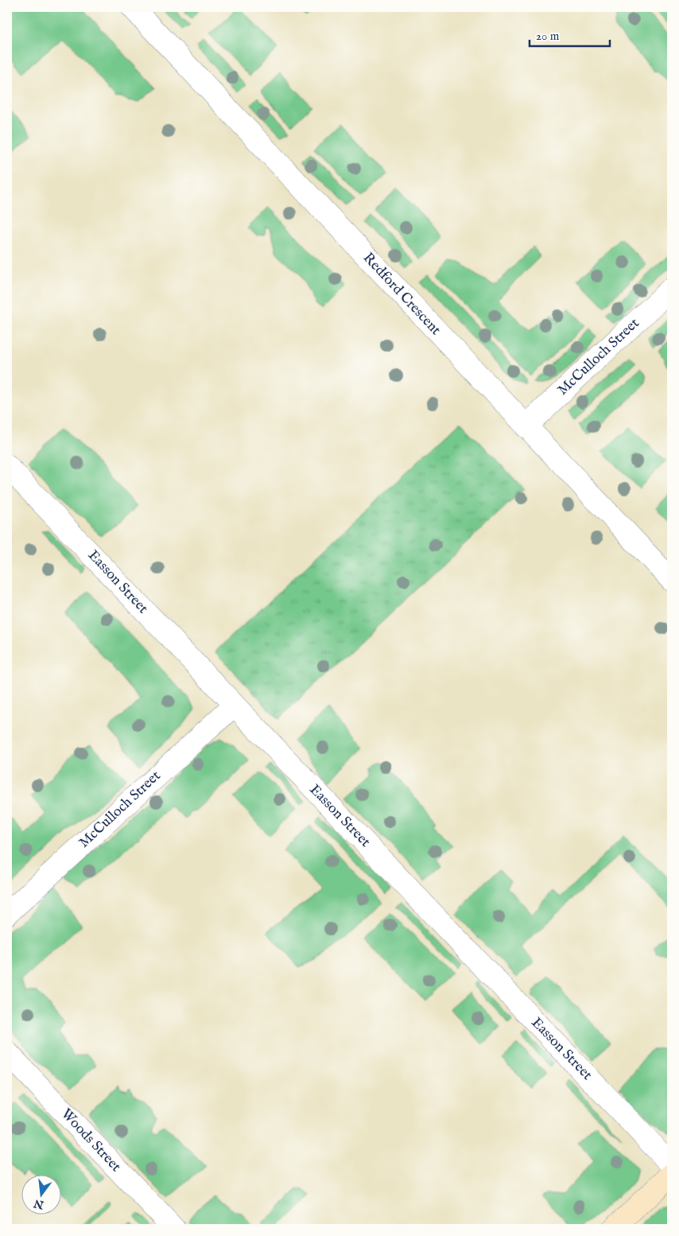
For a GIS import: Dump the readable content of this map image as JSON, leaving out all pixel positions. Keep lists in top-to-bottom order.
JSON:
{
  "streets": {
    "street": [
      "Redford Crescent",
      "McCulloch Street",
      "Easson Street",
      "Woods Street"
    ]
  },
  "crossings": [
    ["Redford Crescent", "McCulloch Street"],
    ["McCulloch Street", "Easson Street"]
  ],
  "scale_bar": "20 m",
  "north": "bottom"
}
